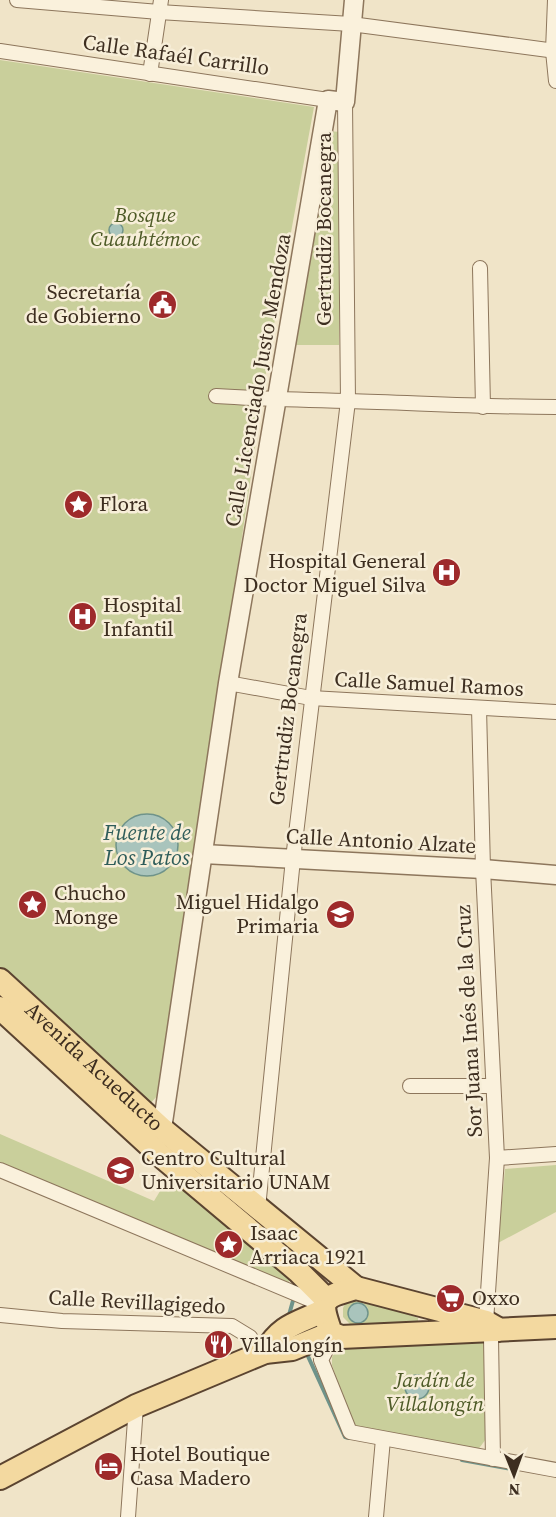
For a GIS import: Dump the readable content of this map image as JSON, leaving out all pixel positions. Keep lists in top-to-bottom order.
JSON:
{
  "streets": {
    "main road": ["Avenida Acueducto"],
    "street": [
      "Calle Rafaél Carrillo",
      "Gertrudiz Bocanegra",
      "Calle Licenciado Justo Mendoza",
      "Calle Samuel Ramos",
      "Calle Antonio Alzate",
      "Sor Juana Inés de la Cruz",
      "Calle Revillagigedo"
    ]
  },
  "crossings": [
    ["Calle Rafaél Carrillo", "Gertrudiz Bocanegra"],
    ["Calle Rafaél Carrillo", "Calle Licenciado Justo Mendoza"],
    ["Gertrudiz Bocanegra", "Calle Licenciado Justo Mendoza"],
    ["Gertrudiz Bocanegra", "Calle Samuel Ramos"],
    ["Gertrudiz Bocanegra", "Calle Antonio Alzate"],
    ["Gertrudiz Bocanegra", "Avenida Acueducto"],
    ["Calle Licenciado Justo Mendoza", "Calle Samuel Ramos"],
    ["Calle Licenciado Justo Mendoza", "Calle Antonio Alzate"],
    ["Calle Licenciado Justo Mendoza", "Avenida Acueducto"],
    ["Calle Samuel Ramos", "Sor Juana Inés de la Cruz"],
    ["Calle Antonio Alzate", "Sor Juana Inés de la Cruz"]
  ],
  "water": ["Fuente de Los Patos"],
  "parks": ["Bosque Cuauhtémoc", "Jardín de Villalongín"],
  "places": {
    "public building": ["Secretaría de Gobierno"],
    "place": ["Flora", "Chucho Monge", "Isaac Arriaca 1921"],
    "hospital": ["Hospital General Doctor Miguel Silva", "Hospital Infantil"],
    "school or university": ["Miguel Hidalgo Primaria", "Centro Cultural Universitario UNAM"],
    "supermarket": ["Oxxo"],
    "restaurant": ["Villalongín"],
    "hotel": ["Hotel Boutique Casa Madero"]
  },
  "north": "bottom"
}
